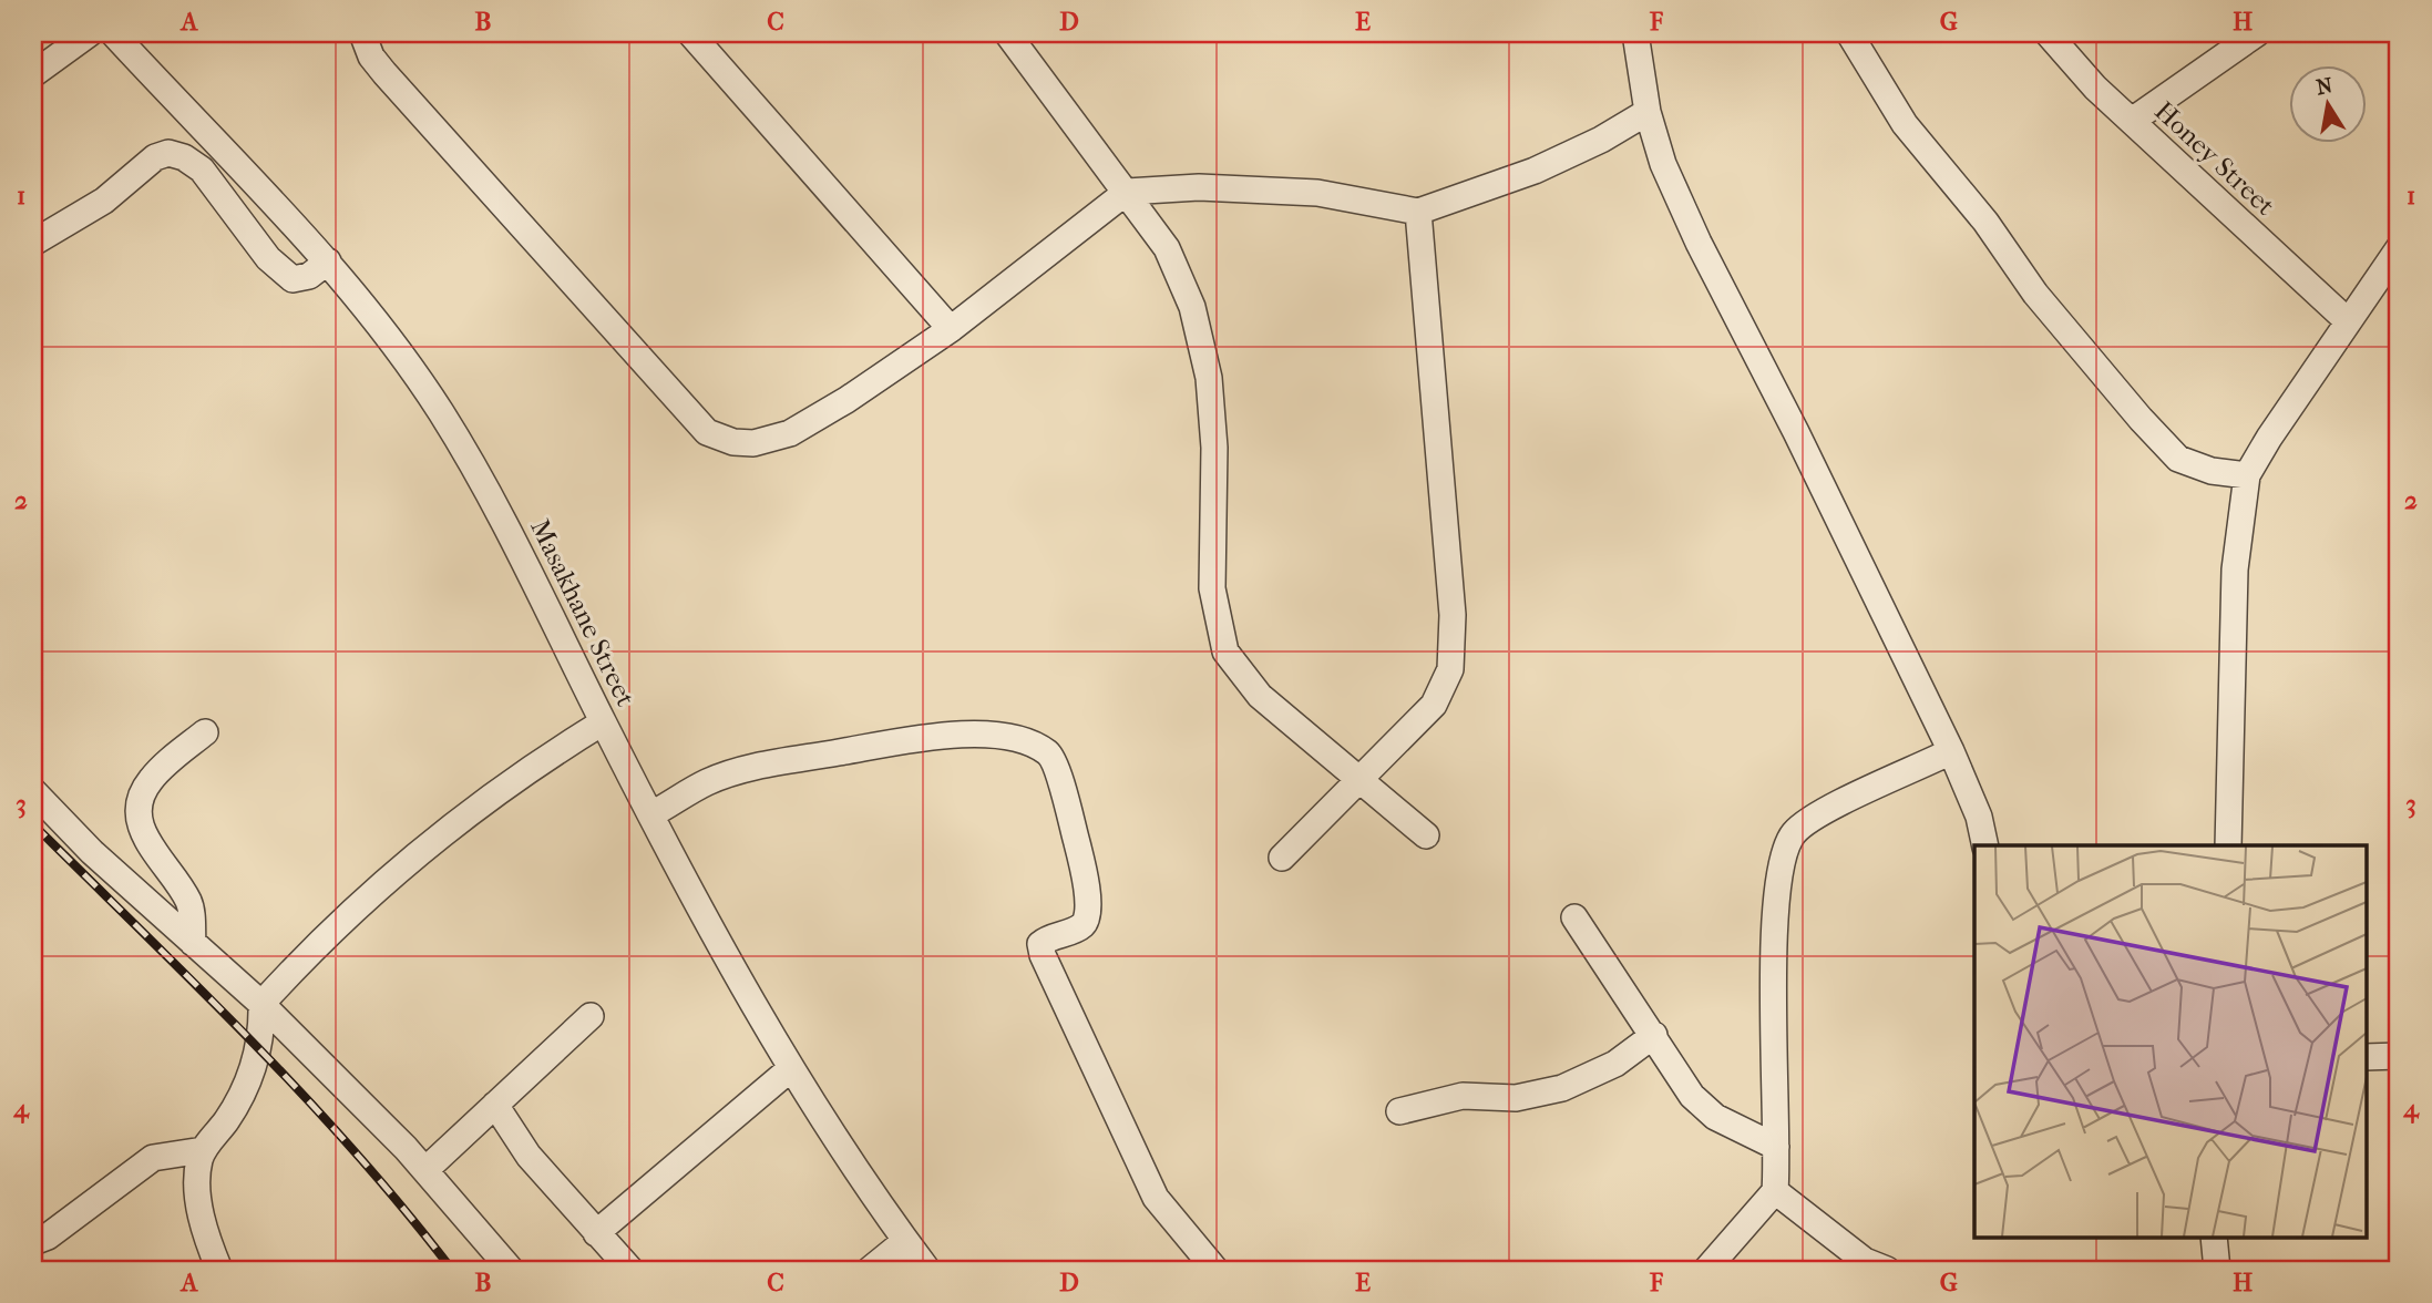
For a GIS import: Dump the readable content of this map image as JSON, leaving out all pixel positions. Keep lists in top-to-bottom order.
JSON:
{
  "streets": {
    "street": ["Honey Street", "Masakhane Street"]
  },
  "north": "top",
  "grid": {
    "columns": [
      "A",
      "B",
      "C",
      "D",
      "E",
      "F",
      "G",
      "H"
    ],
    "rows": [
      "1",
      "2",
      "3",
      "4"
    ]
  }
}
